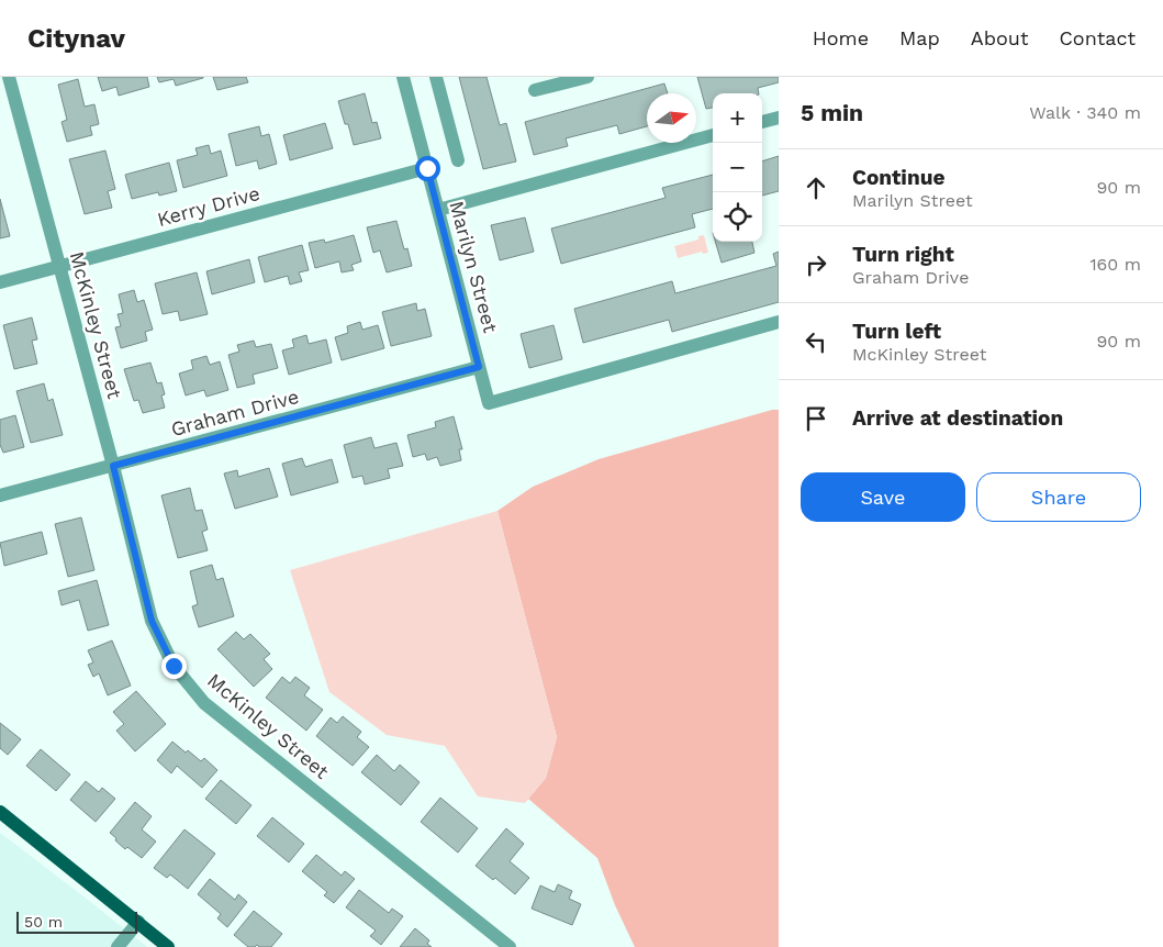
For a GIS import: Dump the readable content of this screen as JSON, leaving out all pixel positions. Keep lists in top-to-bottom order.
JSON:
{
  "streets": {
    "street": [
      "Kerry Drive",
      "Marilyn Street",
      "McKinley Street",
      "Graham Drive"
    ]
  },
  "crossings": [
    ["Kerry Drive", "Marilyn Street"],
    ["Kerry Drive", "McKinley Street"],
    ["Marilyn Street", "Graham Drive"],
    ["McKinley Street", "Graham Drive"]
  ],
  "scale_bar": "50 m",
  "north": "right",
  "page": {
    "header": "Citynav",
    "nav": [
      "Home",
      "Map",
      "About",
      "Contact"
    ],
    "heading": ["5 min", "Walk · 340 m"],
    "map_buttons": ["+", "−"],
    "list": [
      ["Continue", "Marilyn Street", "90 m"],
      ["Turn right", "Graham Drive", "160 m"],
      ["Turn left", "McKinley Street", "90 m"],
      "Arrive at destination"
    ],
    "buttons": ["Save", "Share"],
    "scale": "50 m"
  }
}
